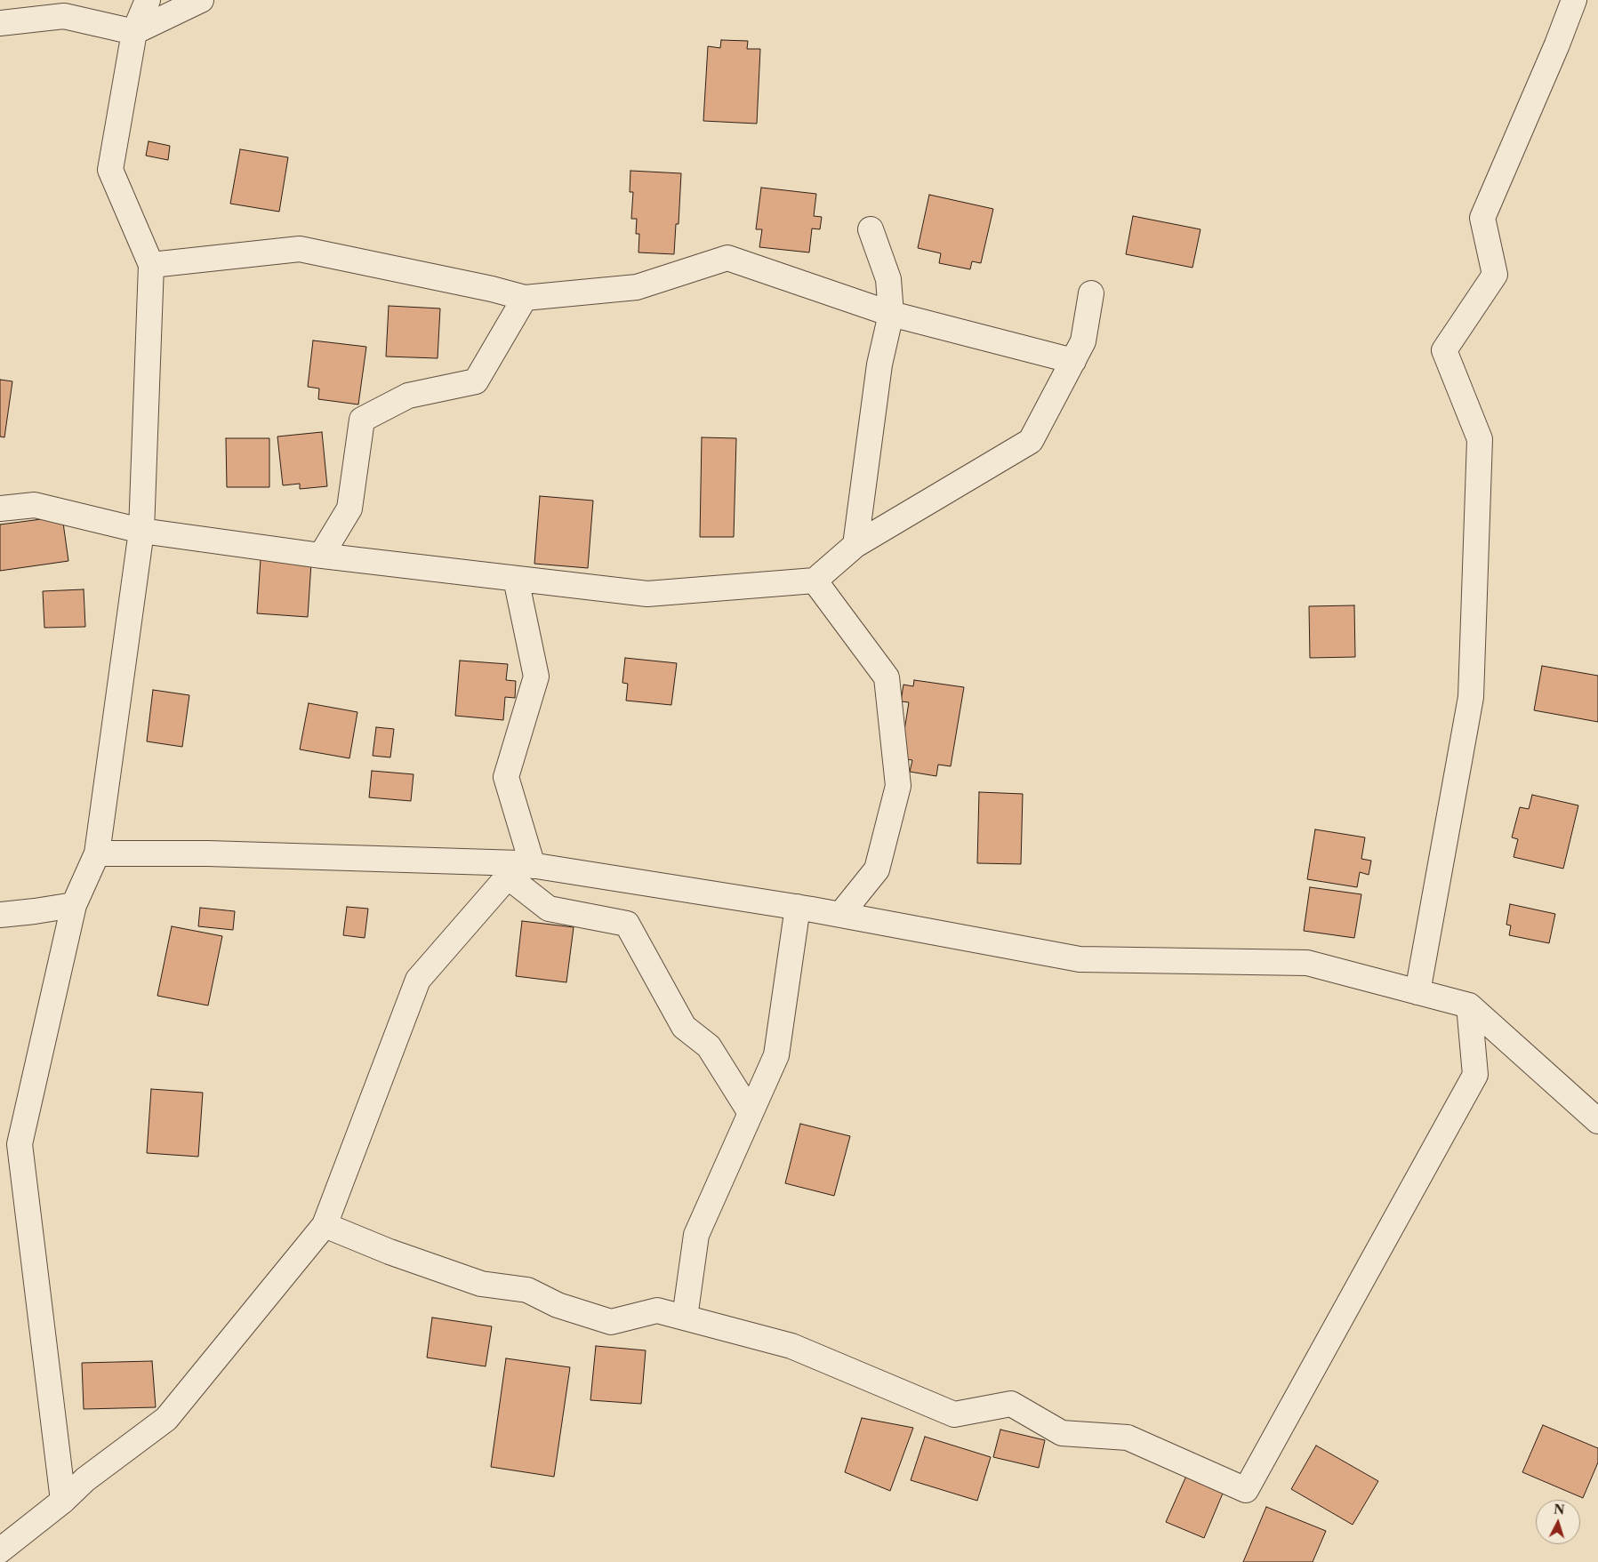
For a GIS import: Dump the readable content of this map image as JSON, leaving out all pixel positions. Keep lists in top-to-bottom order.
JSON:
{
  "north": "top"
}
